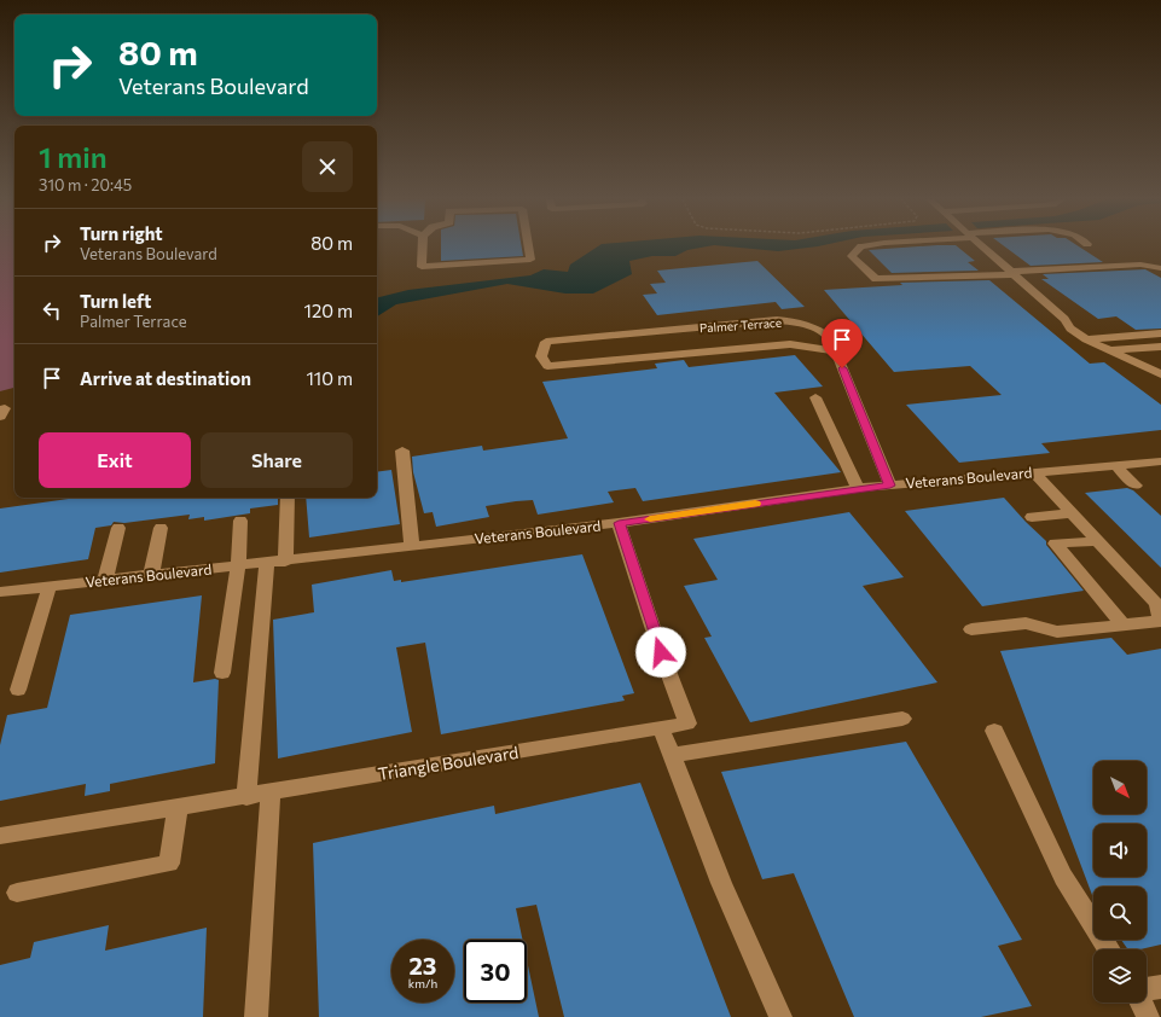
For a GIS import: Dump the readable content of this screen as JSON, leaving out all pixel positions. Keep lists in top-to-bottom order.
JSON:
{
  "streets": {
    "street": ["Palmer Terrace", "Veterans Boulevard", "Triangle Boulevard"]
  },
  "crossings": [
    ["Palmer Terrace", "Veterans Boulevard"],
    ["Veterans Boulevard", "Triangle Boulevard"]
  ],
  "north": "bottom right",
  "page": {
    "turn": ["80 m", "Veterans Boulevard"],
    "heading": ["1 min", "310 m · 20:45"],
    "list": [
      {
        "name": "Turn right",
        "note": "Veterans Boulevard",
        "value": "80 m"
      },
      {
        "name": "Turn left",
        "note": "Palmer Terrace",
        "value": "120 m"
      },
      {
        "name": "Arrive at destination",
        "value": "110 m"
      }
    ],
    "buttons": ["Exit", "Share"],
    "speed": "23 km/h",
    "limit": "30"
  }
}
